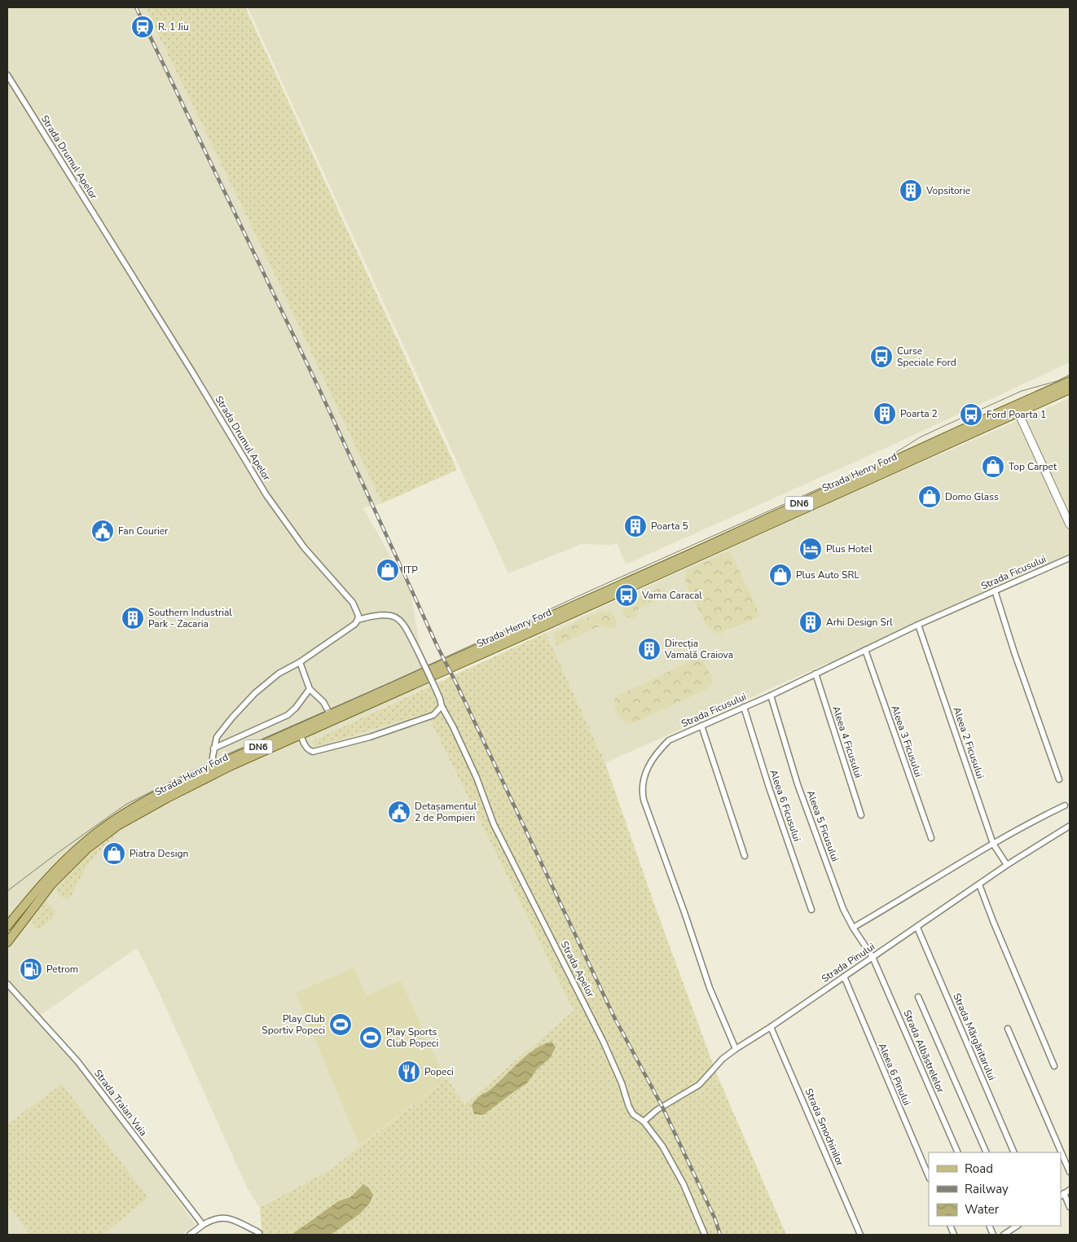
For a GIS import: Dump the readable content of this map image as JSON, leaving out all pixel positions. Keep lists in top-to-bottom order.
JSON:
{
  "streets": {
    "main road": ["Strada Henry Ford", "DN6"],
    "street": [
      "Strada Drumul Apelor",
      "Strada Ficusului",
      "Aleea 3 Ficusului",
      "Aleea 4 Ficusului",
      "Aleea 2 Ficusului",
      "Aleea 6 Ficusului",
      "Aleea 5 Ficusului",
      "Strada Pinului",
      "Strada Apelor",
      "Strada Mărgăritarului",
      "Strada Albăstrelelor",
      "Aleea 6 Pinului",
      "Strada Traian Vuia",
      "Strada Smochinilor"
    ]
  },
  "crossings": [
    ["Strada Drumul Apelor", "Strada Apelor"],
    ["Strada Ficusului", "Aleea 3 Ficusului"],
    ["Strada Ficusului", "Aleea 4 Ficusului"],
    ["Strada Ficusului", "Aleea 2 Ficusului"],
    ["Strada Ficusului", "Aleea 6 Ficusului"],
    ["Strada Ficusului", "Aleea 5 Ficusului"],
    ["Strada Ficusului", "Strada Pinului"],
    ["Aleea 2 Ficusului", "Strada Pinului"],
    ["Aleea 5 Ficusului", "Strada Pinului"],
    ["Aleea 5 Ficusului", "Strada Albăstrelelor"],
    ["Strada Pinului", "Strada Apelor"],
    ["Strada Pinului", "Strada Mărgăritarului"],
    ["Strada Pinului", "Strada Albăstrelelor"],
    ["Strada Pinului", "Aleea 6 Pinului"],
    ["Strada Pinului", "Strada Smochinilor"]
  ],
  "places": {
    "station": ["R. 1 Jiu"],
    "building": [
      "Vopsitorie",
      "Poarta 2",
      "Poarta 5",
      "Southern Industrial Park - Zacaria",
      "Arhi Design Srl",
      "Direcția Vamală Craiova"
    ],
    "bus stop": ["Curse Speciale Ford", "Ford Poarta 1", "Vama Caracal"],
    "shop": [
      "Top Carpet",
      "Domo Glass",
      "ITP",
      "Plus Auto SRL",
      "Piatra Design"
    ],
    "public building": ["Fan Courier", "Detașamentul 2 de Pompieri"],
    "hotel": ["Plus Hotel"],
    "fuel station": ["Petrom"],
    "sports": ["Play Club Sportiv Popeci", "Play Sports Club Popeci"],
    "restaurant": ["Popeci"]
  },
  "legend": ["Road", "Railway", "Water"]
}
